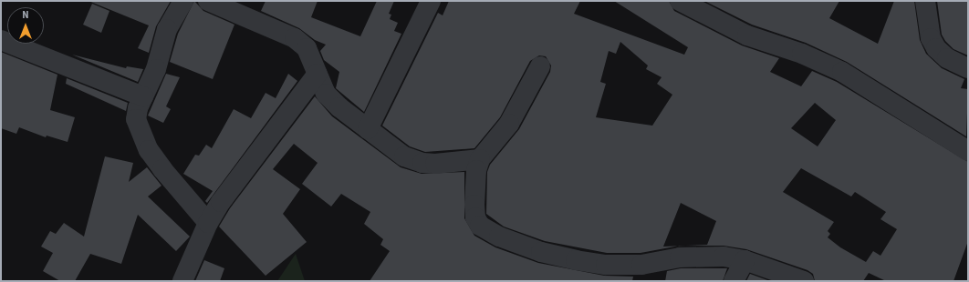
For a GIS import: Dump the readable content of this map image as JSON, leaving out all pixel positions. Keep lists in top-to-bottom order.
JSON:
{
  "north": "top"
}
